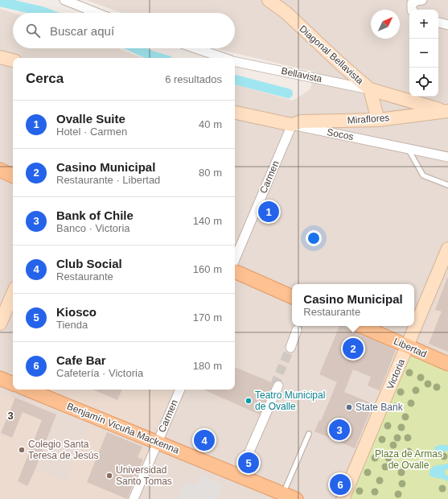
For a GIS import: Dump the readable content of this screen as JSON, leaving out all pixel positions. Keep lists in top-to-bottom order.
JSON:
{
  "streets": {
    "main road": ["Libertad", "Benjamín Vicuña Mackenna"],
    "street": [
      "Diagonal Bellavista",
      "Bellavista",
      "Miraflores",
      "Socos",
      "Carmen",
      "Victoria"
    ]
  },
  "crossings": [
    ["Diagonal Bellavista", "Bellavista"],
    ["Diagonal Bellavista", "Miraflores"],
    ["Bellavista", "Miraflores"],
    ["Miraflores", "Socos"],
    ["Miraflores", "Carmen"],
    ["Socos", "Carmen"],
    ["Carmen", "Benjamín Vicuña Mackenna"],
    ["Libertad", "Victoria"]
  ],
  "parks": ["Plaza de Armas de Ovalle"],
  "places": [
    "Teatro Municipal de Ovalle",
    "State Bank",
    "Colegio Santa Teresa de Jesús",
    "Universidad Santo Tomas"
  ],
  "north": "top right",
  "page": {
    "map_buttons": ["+", "−"],
    "search": "Buscar aquí",
    "heading": ["Cerca", "6 resultados"],
    "list": [
      {
        "mark": "1",
        "name": "Ovalle Suite",
        "note": "Hotel · Carmen",
        "value": "40 m"
      },
      {
        "mark": "2",
        "name": "Casino Municipal",
        "note": "Restaurante · Libertad",
        "value": "80 m"
      },
      {
        "mark": "3",
        "name": "Bank of Chile",
        "note": "Banco · Victoria",
        "value": "140 m"
      },
      {
        "mark": "4",
        "name": "Club Social",
        "note": "Restaurante",
        "value": "160 m"
      },
      {
        "mark": "5",
        "name": "Kiosco",
        "note": "Tienda",
        "value": "170 m"
      },
      {
        "mark": "6",
        "name": "Cafe Bar",
        "note": "Cafetería · Victoria",
        "value": "180 m"
      }
    ],
    "pins": [
      "1",
      "2",
      "3",
      "4",
      "5",
      "6"
    ],
    "popup": ["Casino Municipal", "Restaurante"]
  },
  "grid": {
    "rows": ["3"]
  }
}
